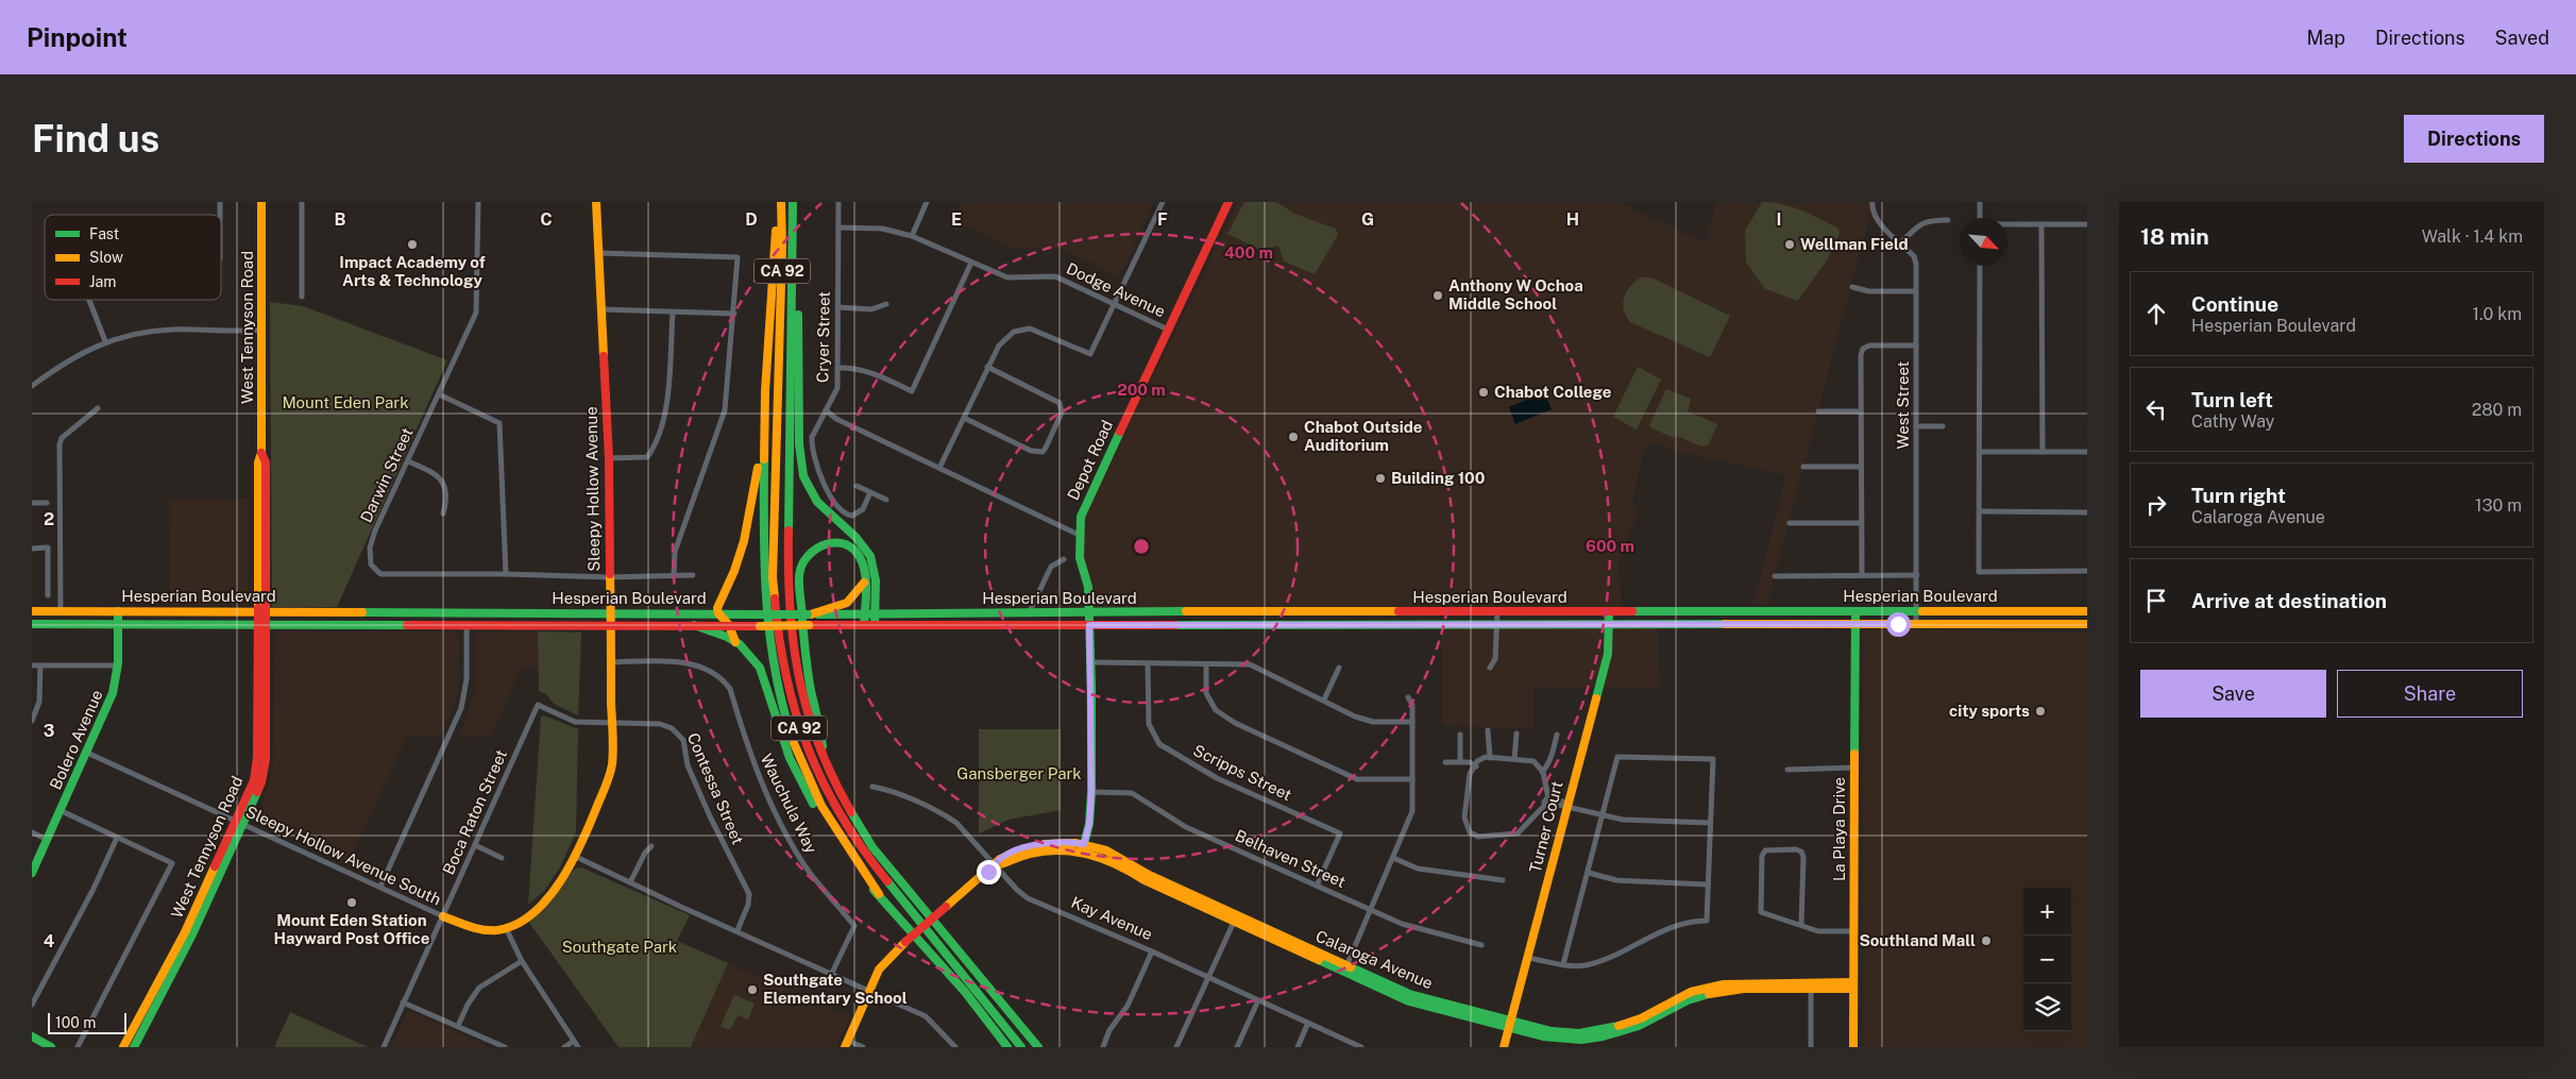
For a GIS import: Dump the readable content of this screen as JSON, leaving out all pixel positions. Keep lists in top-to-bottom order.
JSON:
{
  "streets": {
    "main road": [
      "CA 92",
      "West Tennyson Road",
      "Depot Road",
      "Sleepy Hollow Avenue",
      "Hesperian Boulevard",
      "Bolero Avenue",
      "Turner Court",
      "La Playa Drive",
      "Calaroga Avenue"
    ],
    "street": [
      "Dodge Avenue",
      "Cryer Street",
      "West Street",
      "Darwin Street",
      "Scripps Street",
      "Contessa Street",
      "Wauchula Way",
      "Boca Raton Street",
      "Sleepy Hollow Avenue South",
      "Belhaven Street",
      "Kay Avenue"
    ]
  },
  "crossings": [
    ["Dodge Avenue", "Cryer Street"],
    ["Dodge Avenue", "Depot Road"],
    ["West Tennyson Road", "Hesperian Boulevard"],
    ["West Tennyson Road", "Sleepy Hollow Avenue South"],
    ["West Street", "Hesperian Boulevard"],
    ["Depot Road", "Hesperian Boulevard"],
    ["Depot Road", "Belhaven Street"],
    ["Depot Road", "Calaroga Avenue"],
    ["Sleepy Hollow Avenue", "Hesperian Boulevard"],
    ["Sleepy Hollow Avenue", "Contessa Street"],
    ["Sleepy Hollow Avenue", "Wauchula Way"],
    ["Hesperian Boulevard", "Bolero Avenue"],
    ["Hesperian Boulevard", "Turner Court"],
    ["Hesperian Boulevard", "La Playa Drive"],
    ["Bolero Avenue", "Sleepy Hollow Avenue South"],
    ["Scripps Street", "Belhaven Street"],
    ["Contessa Street", "Boca Raton Street"],
    ["Boca Raton Street", "Sleepy Hollow Avenue South"],
    ["Turner Court", "Calaroga Avenue"],
    ["La Playa Drive", "Calaroga Avenue"],
    ["Kay Avenue", "Calaroga Avenue"]
  ],
  "parks": ["Mount Eden Park", "Gansberger Park", "Southgate Park"],
  "places": [
    "Impact Academy of Arts & Technology",
    "Wellman Field",
    "Anthony W Ochoa Middle School",
    "Chabot College",
    "Chabot Outside Auditorium",
    "Building 100",
    "city sports",
    "Mount Eden Station Hayward Post Office",
    "Southland Mall",
    "Southgate Elementary School"
  ],
  "legend": ["Fast", "Slow", "Jam"],
  "scale_bar": "100 m",
  "north": "bottom right",
  "page": {
    "header": "Pinpoint",
    "nav": ["Map", "Directions", "Saved"],
    "buttons": [
      "Directions",
      ["Save", "Share"]
    ],
    "title": "Find us",
    "heading": ["18 min", "Walk · 1.4 km"],
    "list": [
      ["Continue", "Hesperian Boulevard", "1.0 km"],
      ["Turn left", "Cathy Way", "280 m"],
      ["Turn right", "Calaroga Avenue", "130 m"],
      "Arrive at destination"
    ],
    "map_buttons": ["+", "−"],
    "scale": "100 m"
  },
  "grid": {
    "columns": [
      "B",
      "C",
      "D",
      "E",
      "F",
      "G",
      "H",
      "I"
    ],
    "rows": ["2", "3", "4"]
  },
  "rings": ["400 m", "200 m", "600 m"]
}
